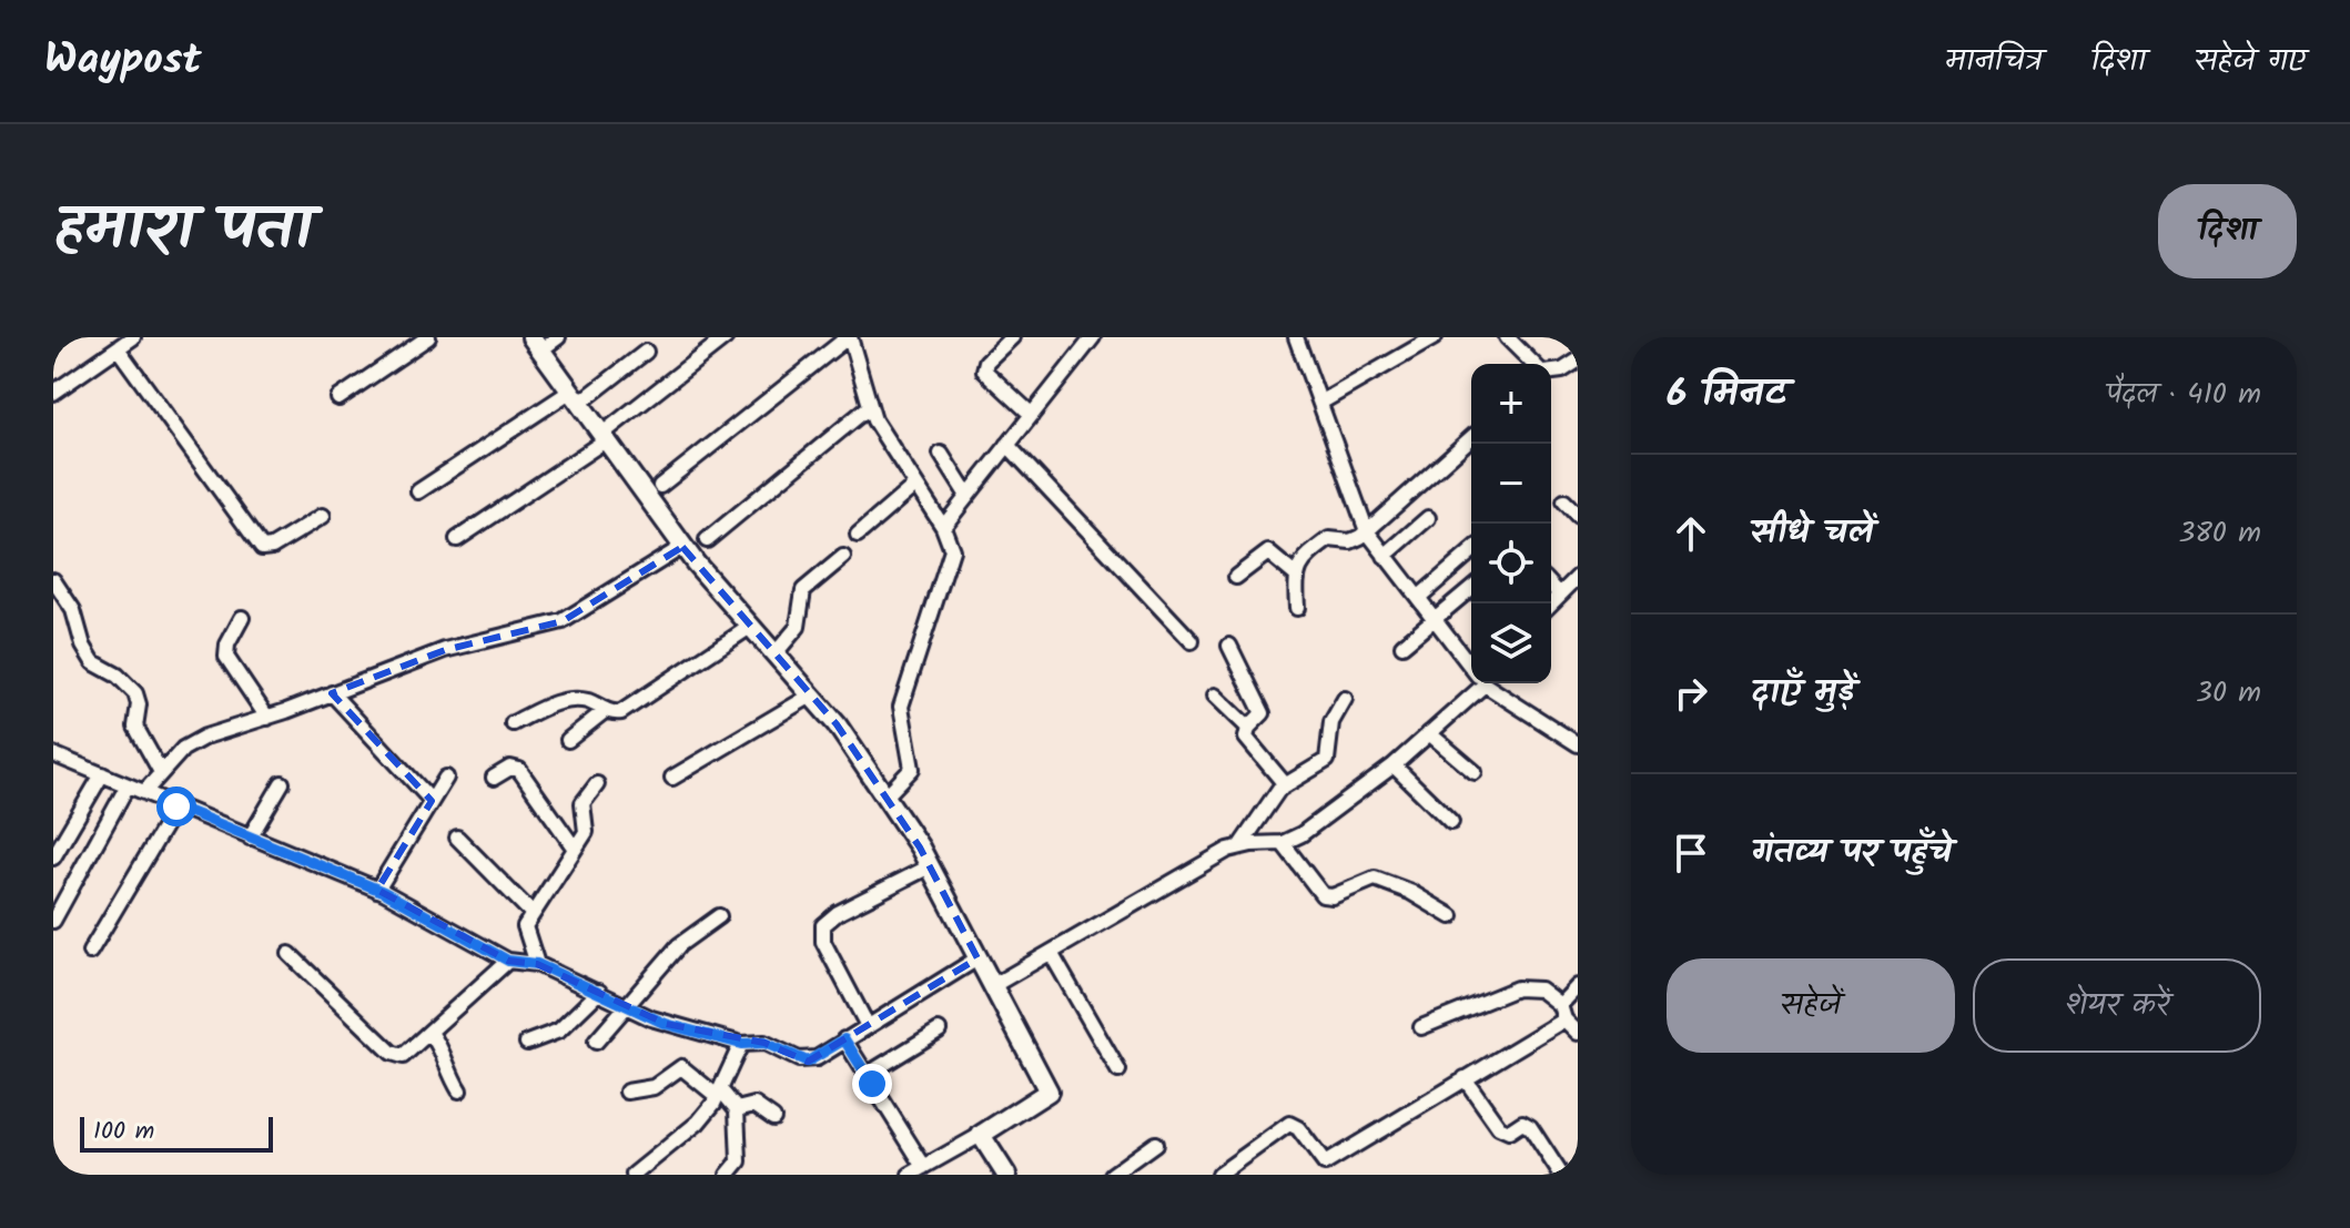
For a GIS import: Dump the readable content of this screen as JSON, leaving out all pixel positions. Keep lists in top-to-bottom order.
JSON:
{
  "scale_bar": "100 m",
  "page": {
    "header": "Waypost",
    "nav": ["मानचित्र", "दिशा", "सहेजे गए"],
    "title": "हमारा पता",
    "buttons": [
      "दिशा",
      ["सहेजें", "शेयर करें"]
    ],
    "heading": ["6 मिनट", "पैदल · 410 m"],
    "map_buttons": ["+", "−"],
    "list": [
      ["सीधे चलें", "380 m"],
      ["दाएँ मुड़ें", "30 m"],
      "गंतव्य पर पहुँचे"
    ],
    "scale": "100 m"
  }
}
